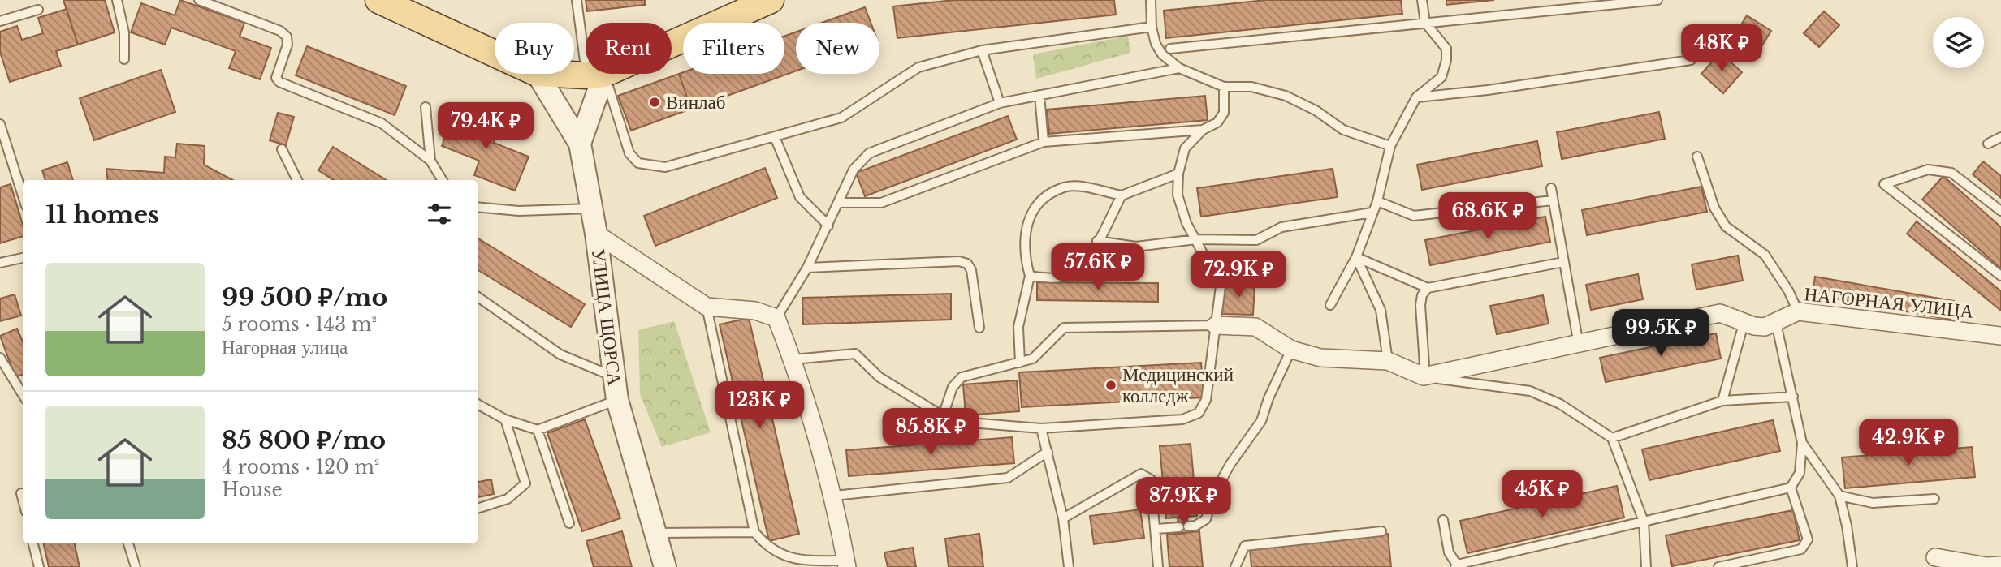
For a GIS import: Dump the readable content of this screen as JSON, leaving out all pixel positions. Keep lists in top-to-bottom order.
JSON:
{
  "streets": {
    "street": ["НАГОРНАЯ УЛИЦА", "УЛИЦА ЩОРСА"]
  },
  "places": ["Винлаб", "Медицинский колледж"],
  "page": {
    "chip": [
      "Buy",
      "Rent",
      "Filters",
      "New"
    ],
    "price": [
      "48K ₽",
      "79.4K ₽",
      "68.6K ₽",
      "57.6K ₽",
      "72.9K ₽",
      "99.5K ₽",
      "123K ₽",
      "85.8K ₽",
      "42.9K ₽",
      "45K ₽",
      "87.9K ₽"
    ],
    "heading": "11 homes",
    "list": [
      {
        "name": "99 500 ₽/mo",
        "note": "5 rooms · 143 m² · Нагорная улица"
      },
      {
        "name": "85 800 ₽/mo",
        "note": "4 rooms · 120 m² · House"
      }
    ]
  }
}
